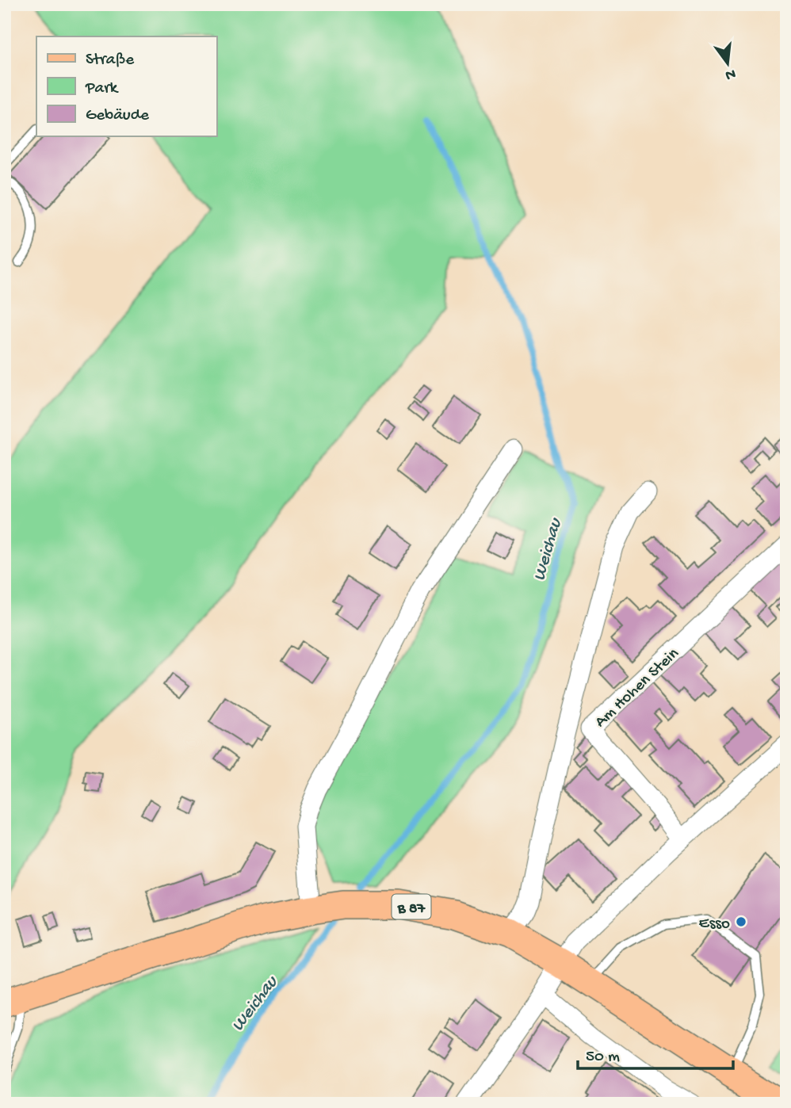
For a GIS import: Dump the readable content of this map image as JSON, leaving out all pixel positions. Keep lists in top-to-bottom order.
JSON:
{
  "streets": {
    "main road": ["B 87"],
    "street": ["Am Hohen Stein"]
  },
  "water": ["Weichau"],
  "places": ["Esso"],
  "legend": ["Straße", "Park", "Gebäude"],
  "scale_bar": "50 m",
  "north": "bottom"
}
